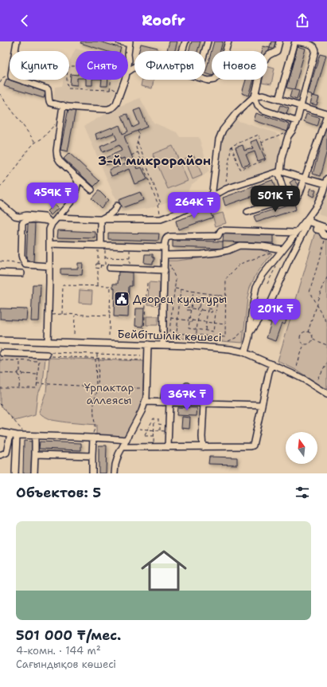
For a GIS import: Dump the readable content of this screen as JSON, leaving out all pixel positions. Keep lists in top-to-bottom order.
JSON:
{
  "streets": {
    "street": ["Бейбітшілік көшесі"]
  },
  "districts": ["3-й микрорайон"],
  "parks": ["Ұрпактар аллеясы"],
  "places": {
    "public building": ["Дворец культуры"]
  },
  "north": "top",
  "page": {
    "header": "Roofr",
    "chip": [
      "Купить",
      "Снять",
      "Фильтры",
      "Новое"
    ],
    "price": [
      "459K ₸",
      "501K ₸",
      "264K ₸",
      "201K ₸",
      "367K ₸"
    ],
    "heading": "Объектов: 5",
    "list": [
      {
        "name": "501 000 ₸/мес.",
        "note": "4-комн. · 144 m² · Сағындықов көшесі"
      }
    ]
  }
}
